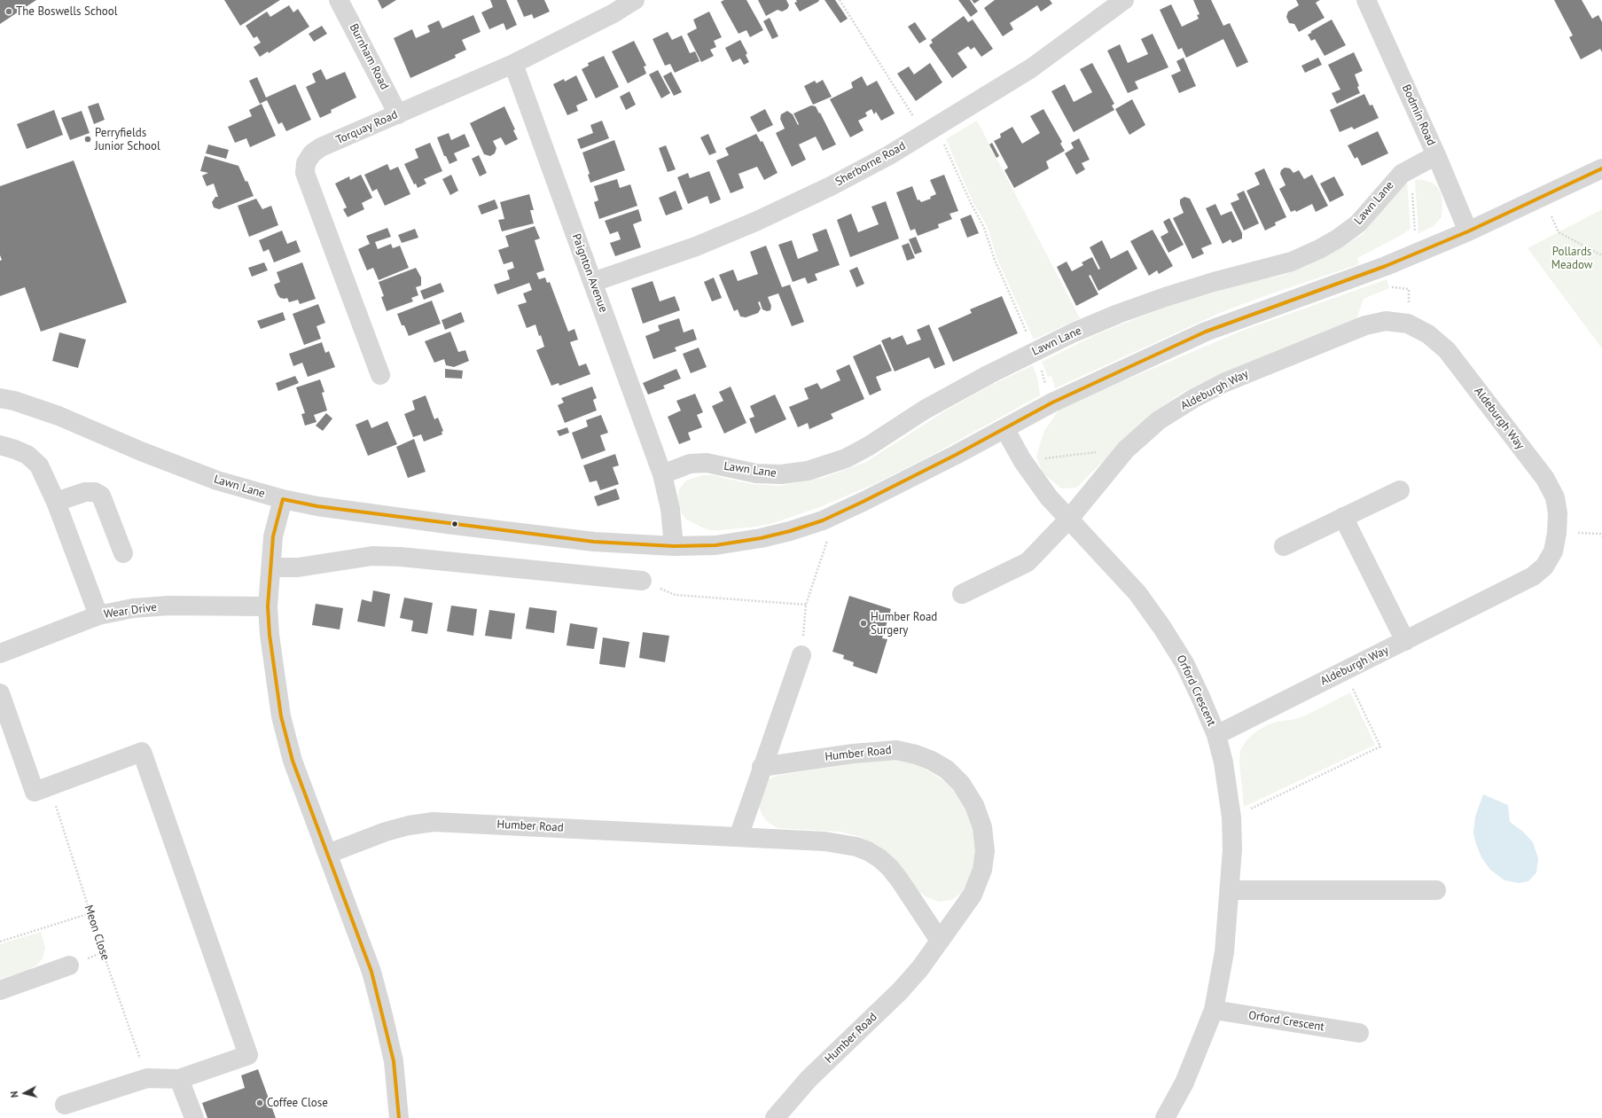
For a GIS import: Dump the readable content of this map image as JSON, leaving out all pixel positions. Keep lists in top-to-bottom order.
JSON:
{
  "streets": {
    "street": [
      "Burnham Road",
      "Bodmin Road",
      "Torquay Road",
      "Sherborne Road",
      "Lawn Lane",
      "Paignton Avenue",
      "Aldeburgh Way",
      "Wear Drive",
      "Orford Crescent",
      "Humber Road"
    ],
    "path": ["Meon Close"]
  },
  "crossings": [
    ["Burnham Road", "Torquay Road"],
    ["Bodmin Road", "Lawn Lane"],
    ["Torquay Road", "Paignton Avenue"],
    ["Sherborne Road", "Paignton Avenue"],
    ["Lawn Lane", "Paignton Avenue"],
    ["Lawn Lane", "Orford Crescent"],
    ["Aldeburgh Way", "Orford Crescent"]
  ],
  "parks": ["Pollards Meadow"],
  "places": [
    "The Boswells School",
    "Perryfields Junior School",
    "Humber Road Surgery",
    "Coffee Close"
  ],
  "north": "left"
}
